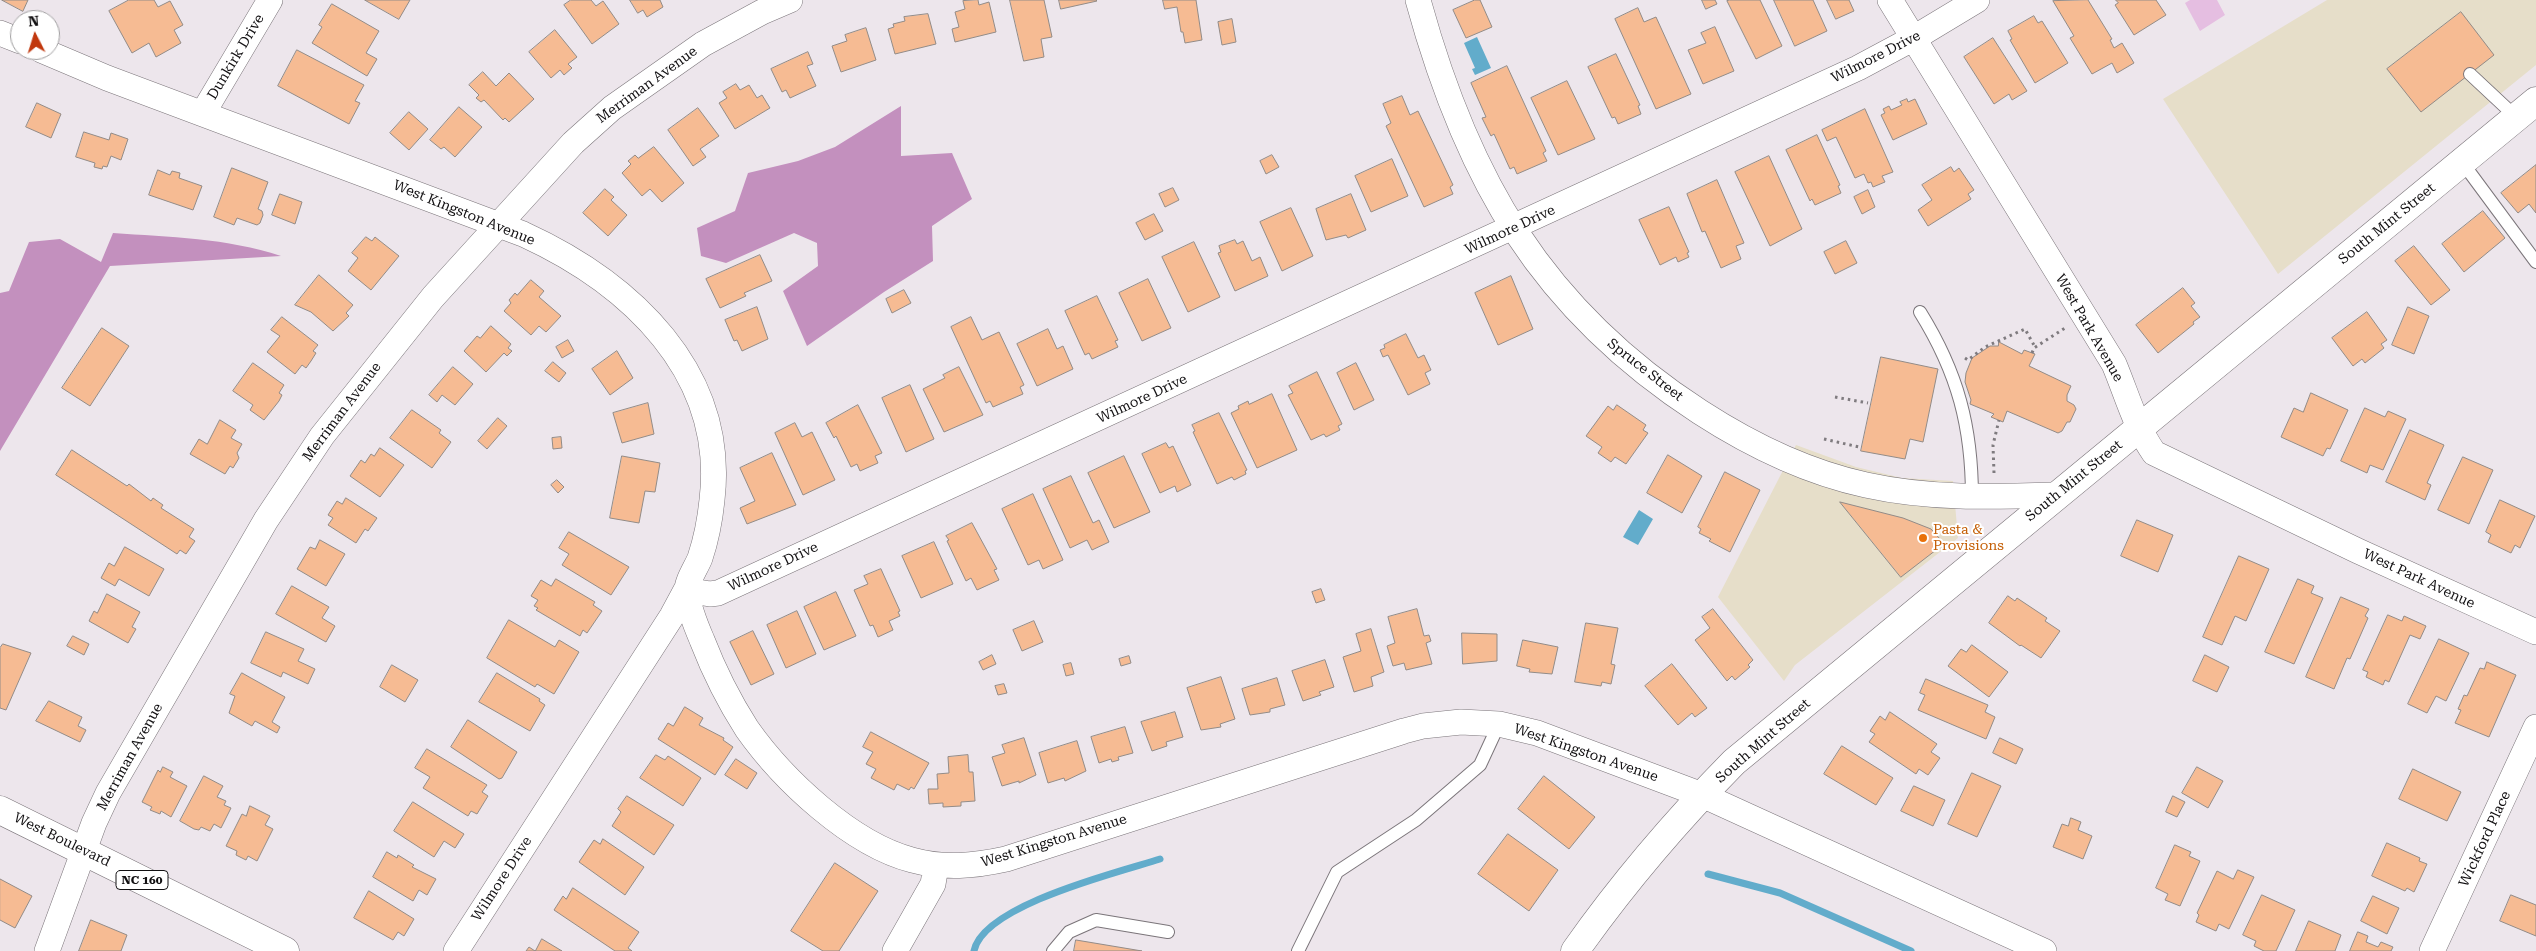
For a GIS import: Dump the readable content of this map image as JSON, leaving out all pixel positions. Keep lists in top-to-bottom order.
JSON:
{
  "streets": {
    "street": [
      "Dunkirk Drive",
      "Wilmore Drive",
      "Merriman Avenue",
      "West Kingston Avenue",
      "South Mint Street",
      "West Park Avenue",
      "Spruce Street",
      "Wickford Place",
      "West Boulevard",
      "NC 160"
    ]
  },
  "crossings": [
    ["Dunkirk Drive", "West Kingston Avenue"],
    ["Wilmore Drive", "West Kingston Avenue"],
    ["Wilmore Drive", "West Park Avenue"],
    ["Wilmore Drive", "Spruce Street"],
    ["Merriman Avenue", "West Kingston Avenue"],
    ["Merriman Avenue", "West Boulevard"],
    ["West Kingston Avenue", "South Mint Street"],
    ["South Mint Street", "West Park Avenue"],
    ["South Mint Street", "Spruce Street"]
  ],
  "places": ["Pasta & Provisions"],
  "north": "top"
}
